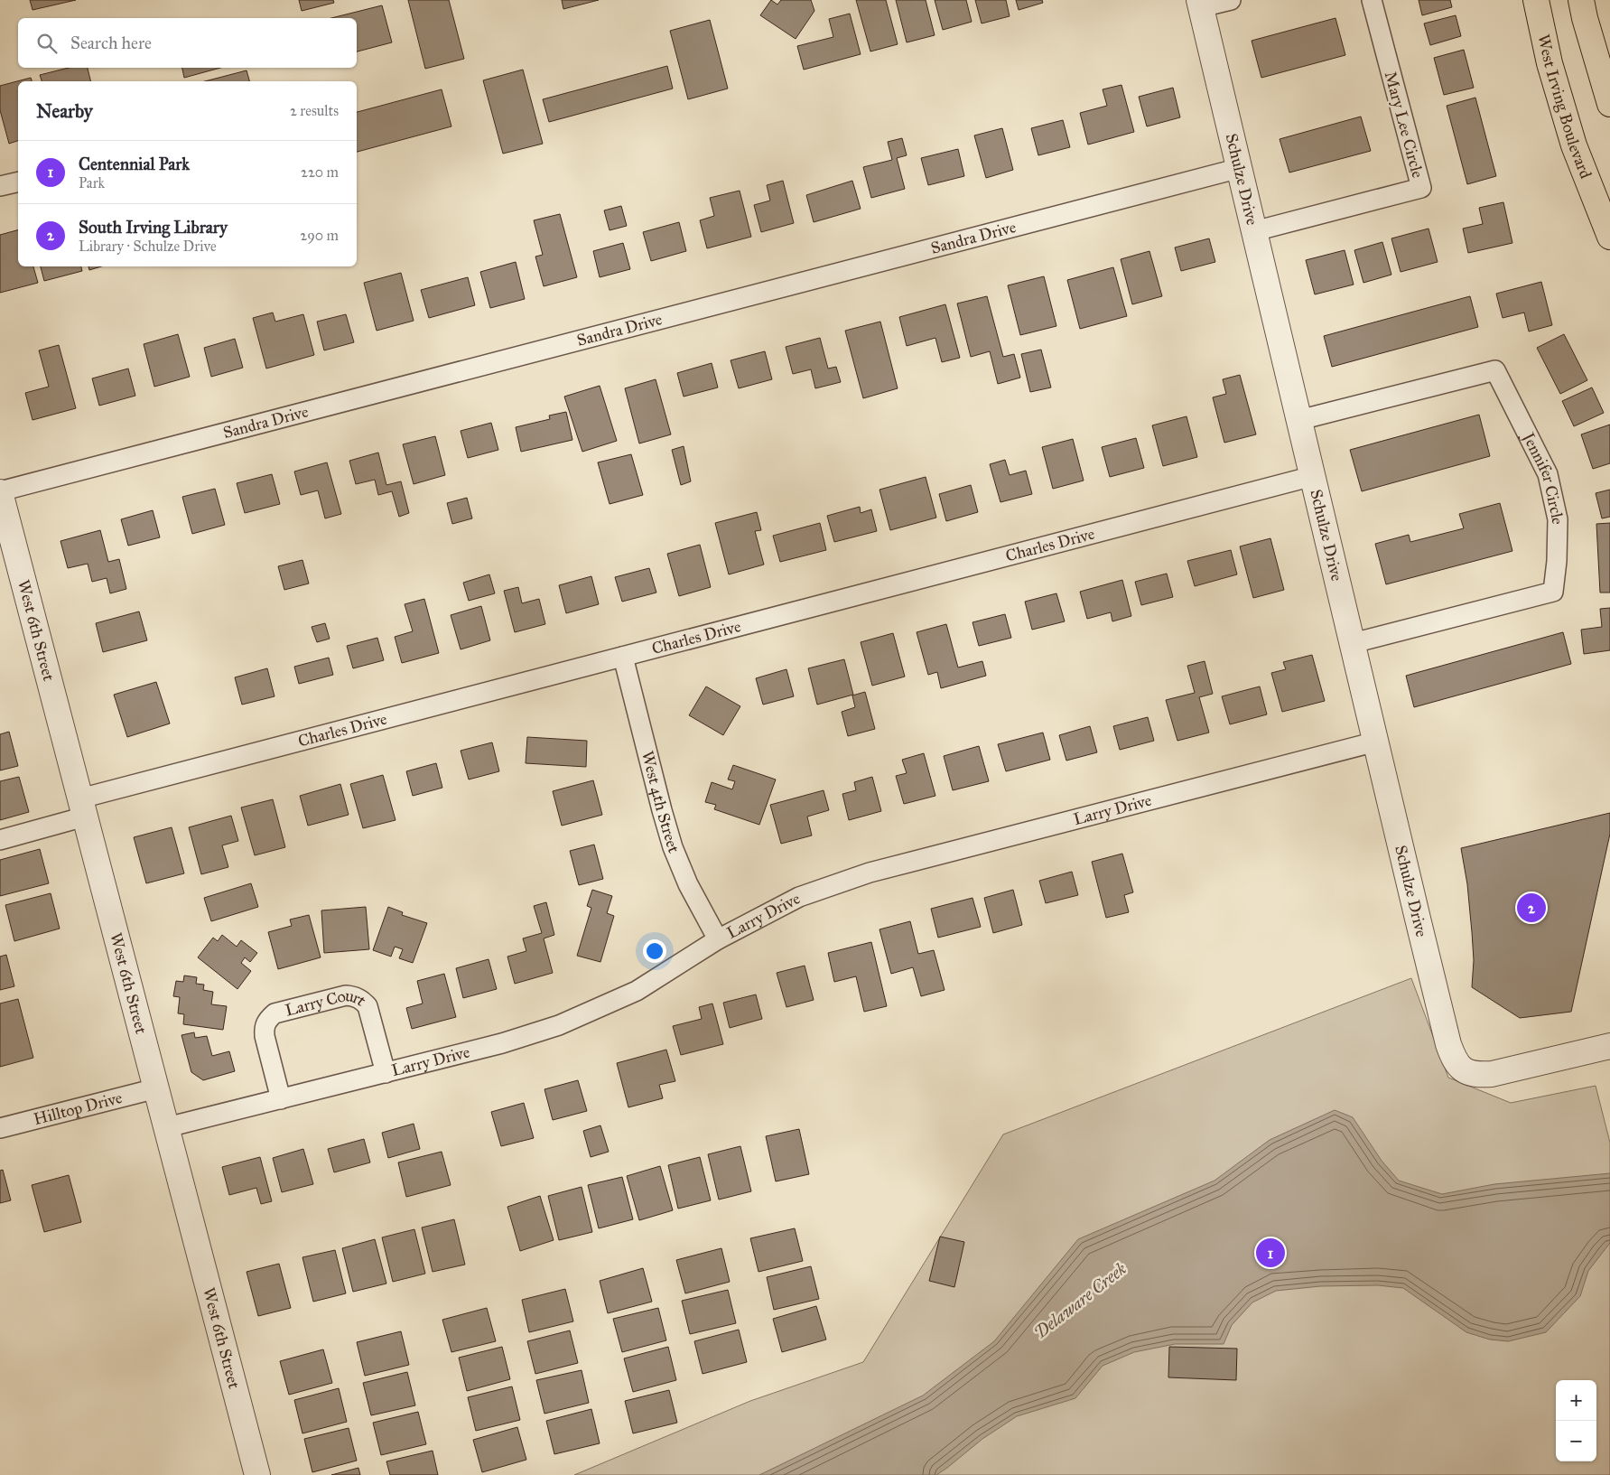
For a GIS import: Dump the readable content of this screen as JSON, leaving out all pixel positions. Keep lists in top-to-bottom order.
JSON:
{
  "streets": {
    "main road": ["West Irving Boulevard"],
    "street": [
      "Mary Lee Circle",
      "Schulze Drive",
      "Sandra Drive",
      "Jennifer Circle",
      "Charles Drive",
      "West 6th Street",
      "West 4th Street",
      "Larry Drive",
      "Larry Court",
      "Hilltop Drive"
    ]
  },
  "crossings": [
    ["Mary Lee Circle", "Schulze Drive"],
    ["Schulze Drive", "Sandra Drive"],
    ["Schulze Drive", "Jennifer Circle"],
    ["Schulze Drive", "Charles Drive"],
    ["Schulze Drive", "Larry Drive"],
    ["Sandra Drive", "West 6th Street"],
    ["Charles Drive", "West 6th Street"],
    ["Charles Drive", "West 4th Street"],
    ["West 6th Street", "Larry Drive"],
    ["West 6th Street", "Hilltop Drive"],
    ["West 4th Street", "Larry Drive"],
    ["Larry Drive", "Larry Court"]
  ],
  "water": ["Delaware Creek"],
  "page": {
    "search": "Search here",
    "heading": ["Nearby", "2 results"],
    "list": [
      {
        "mark": "1",
        "name": "Centennial Park",
        "note": "Park",
        "value": "220 m"
      },
      {
        "mark": "2",
        "name": "South Irving Library",
        "note": "Library · Schulze Drive",
        "value": "290 m"
      }
    ],
    "pins": ["2", "1"],
    "map_buttons": ["+", "−"]
  }
}
